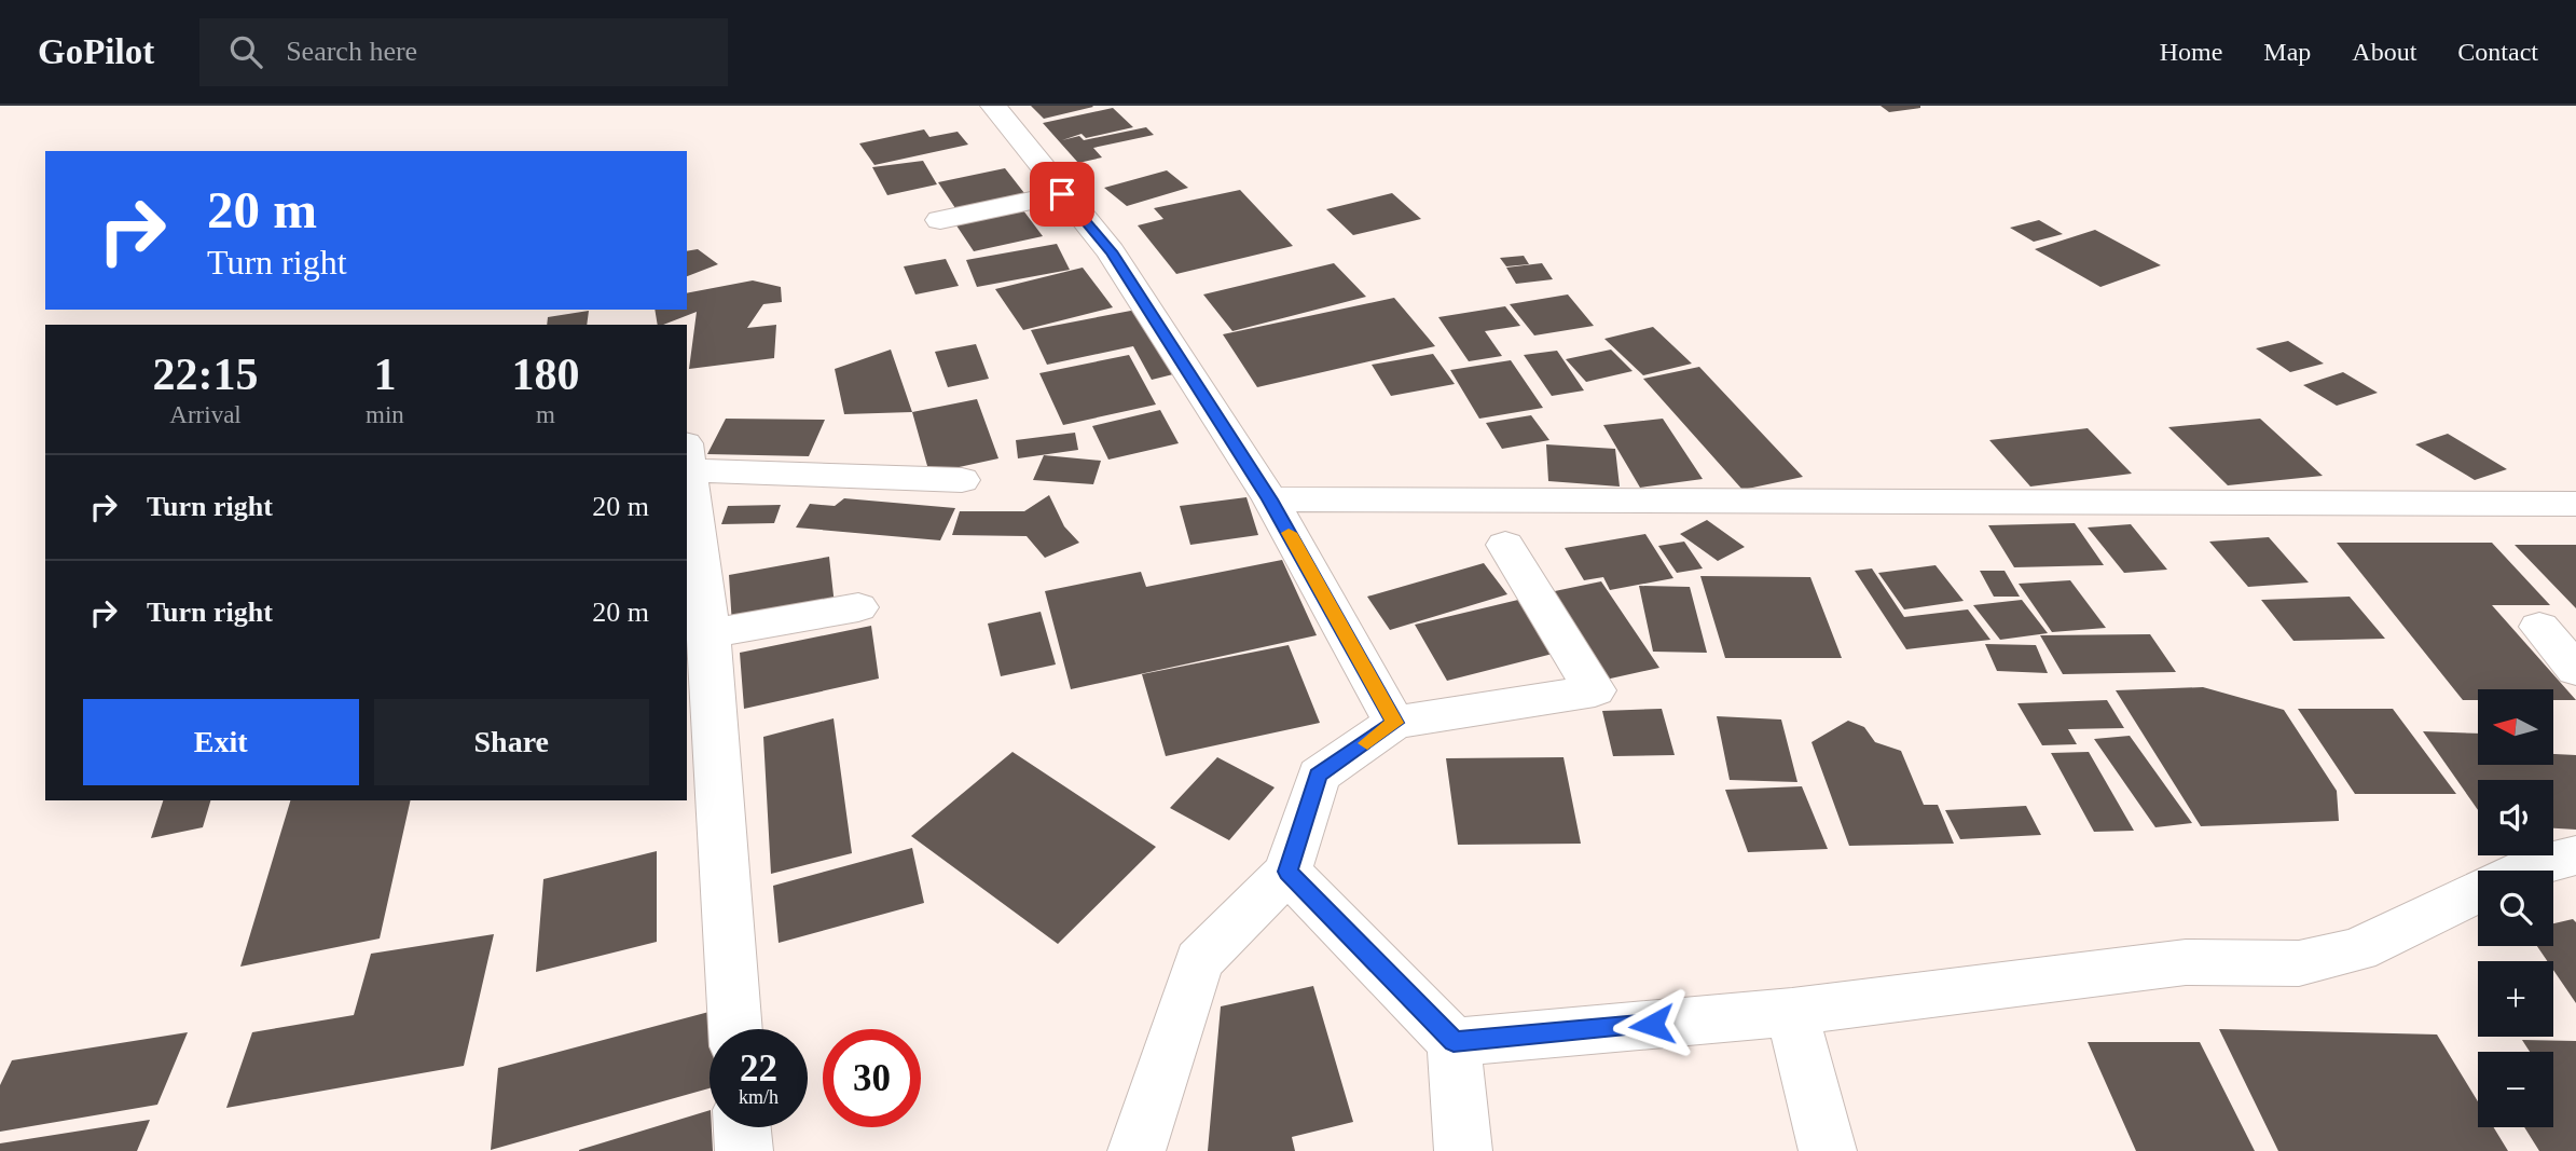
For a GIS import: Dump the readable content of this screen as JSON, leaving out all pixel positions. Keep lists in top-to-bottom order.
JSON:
{
  "north": "left",
  "page": {
    "header": "GoPilot",
    "search": "Search here",
    "nav": [
      "Home",
      "Map",
      "About",
      "Contact"
    ],
    "turn": ["20 m", "Turn right"],
    "eta": [
      "22:15",
      "Arrival",
      "1",
      "min",
      "180",
      "m"
    ],
    "list": [
      {
        "name": "Turn right",
        "value": "20 m"
      },
      {
        "name": "Turn right",
        "value": "20 m"
      }
    ],
    "buttons": ["Exit", "Share"],
    "map_buttons": ["+", "−"],
    "speed": "22 km/h",
    "limit": "30"
  }
}
